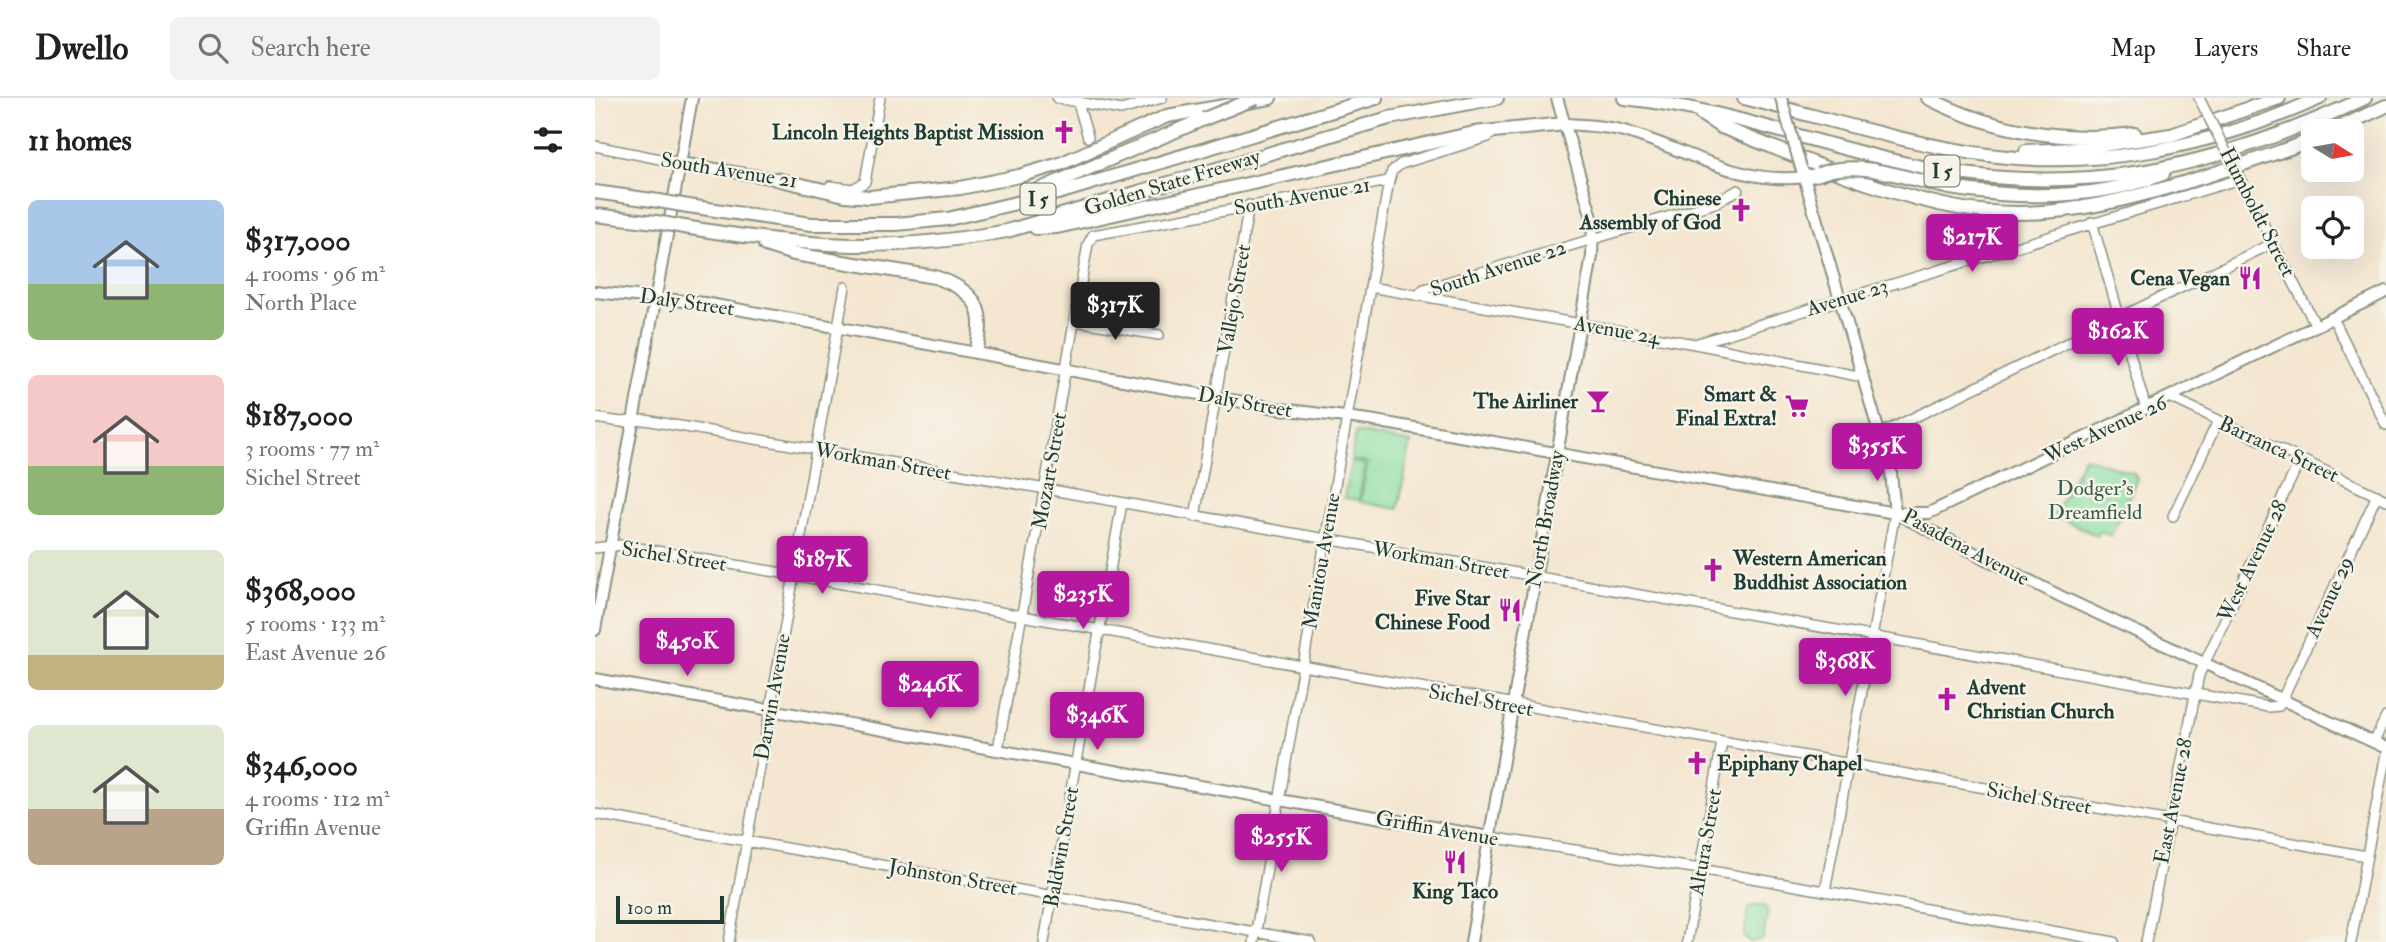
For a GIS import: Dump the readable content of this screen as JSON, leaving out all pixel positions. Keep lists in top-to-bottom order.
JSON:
{
  "streets": {
    "highway": ["I 5", "Golden State Freeway"],
    "main road": [
      "South Avenue 21",
      "Daly Street",
      "West Avenue 26",
      "North Broadway",
      "Pasadena Avenue",
      "Griffin Avenue"
    ],
    "street": [
      "Humboldt Street",
      "South Avenue 22",
      "Avenue 23",
      "Vallejo Street",
      "Avenue 24",
      "Barranca Street",
      "Workman Street",
      "Mozart Street",
      "Sichel Street",
      "Manitou Avenue",
      "West Avenue 28",
      "Avenue 29",
      "Darwin Avenue",
      "East Avenue 28",
      "Altura Street",
      "Baldwin Street",
      "Johnston Street"
    ]
  },
  "crossings": [
    ["South Avenue 21", "Vallejo Street"],
    ["South Avenue 21", "Mozart Street"],
    ["South Avenue 21", "Manitou Avenue"],
    ["Humboldt Street", "Avenue 23"],
    ["Humboldt Street", "West Avenue 26"],
    ["South Avenue 22", "Avenue 24"],
    ["South Avenue 22", "North Broadway"],
    ["Avenue 23", "Avenue 24"],
    ["Avenue 23", "Pasadena Avenue"],
    ["Vallejo Street", "Daly Street"],
    ["Vallejo Street", "Workman Street"],
    ["Daly Street", "West Avenue 26"],
    ["Daly Street", "Mozart Street"],
    ["Daly Street", "North Broadway"],
    ["Daly Street", "Pasadena Avenue"],
    ["Daly Street", "Manitou Avenue"],
    ["Daly Street", "Darwin Avenue"],
    ["Avenue 24", "North Broadway"],
    ["Avenue 24", "Pasadena Avenue"],
    ["Avenue 24", "Manitou Avenue"],
    ["West Avenue 26", "Barranca Street"],
    ["West Avenue 26", "Pasadena Avenue"],
    ["Barranca Street", "West Avenue 28"],
    ["Barranca Street", "Avenue 29"],
    ["Workman Street", "Mozart Street"],
    ["Workman Street", "North Broadway"],
    ["Workman Street", "Pasadena Avenue"],
    ["Workman Street", "Manitou Avenue"],
    ["Workman Street", "Avenue 29"],
    ["Workman Street", "Darwin Avenue"],
    ["Workman Street", "East Avenue 28"],
    ["Workman Street", "Baldwin Street"],
    ["Mozart Street", "Sichel Street"],
    ["Mozart Street", "Griffin Avenue"],
    ["North Broadway", "Sichel Street"],
    ["North Broadway", "Griffin Avenue"],
    ["Pasadena Avenue", "West Avenue 28"],
    ["Pasadena Avenue", "Avenue 29"],
    ["Pasadena Avenue", "East Avenue 28"],
    ["Sichel Street", "Manitou Avenue"],
    ["Sichel Street", "Darwin Avenue"],
    ["Sichel Street", "East Avenue 28"],
    ["Sichel Street", "Altura Street"],
    ["Sichel Street", "Baldwin Street"],
    ["Manitou Avenue", "Griffin Avenue"],
    ["Manitou Avenue", "Johnston Street"],
    ["West Avenue 28", "East Avenue 28"],
    ["Darwin Avenue", "Griffin Avenue"],
    ["Darwin Avenue", "Johnston Street"],
    ["Griffin Avenue", "Altura Street"],
    ["Griffin Avenue", "Baldwin Street"],
    ["Baldwin Street", "Johnston Street"]
  ],
  "parks": ["Dodger's Dreamfield"],
  "places": {
    "church": [
      "Lincoln Heights Baptist Mission",
      "Chinese Assembly of God",
      "Western American Buddhist Association",
      "Advent Christian Church",
      "Epiphany Chapel"
    ],
    "restaurant": ["Cena Vegan", "Five Star Chinese Food", "King Taco"],
    "bar": ["The Airliner"],
    "supermarket": ["Smart & Final Extra!"]
  },
  "scale_bar": "100 m",
  "north": "right",
  "page": {
    "header": "Dwello",
    "search": "Search here",
    "nav": ["Map", "Layers", "Share"],
    "heading": "11 homes",
    "list": [
      {
        "name": "$317,000",
        "note": "4 rooms · 96 m² · North Place"
      },
      {
        "name": "$187,000",
        "note": "3 rooms · 77 m² · Sichel Street"
      },
      {
        "name": "$368,000",
        "note": "5 rooms · 133 m² · East Avenue 26"
      },
      {
        "name": "$346,000",
        "note": "4 rooms · 112 m² · Griffin Avenue"
      }
    ],
    "price": [
      "$217K",
      "$317K",
      "$162K",
      "$355K",
      "$187K",
      "$235K",
      "$450K",
      "$368K",
      "$246K",
      "$346K",
      "$255K"
    ],
    "scale": "100 m"
  }
}
